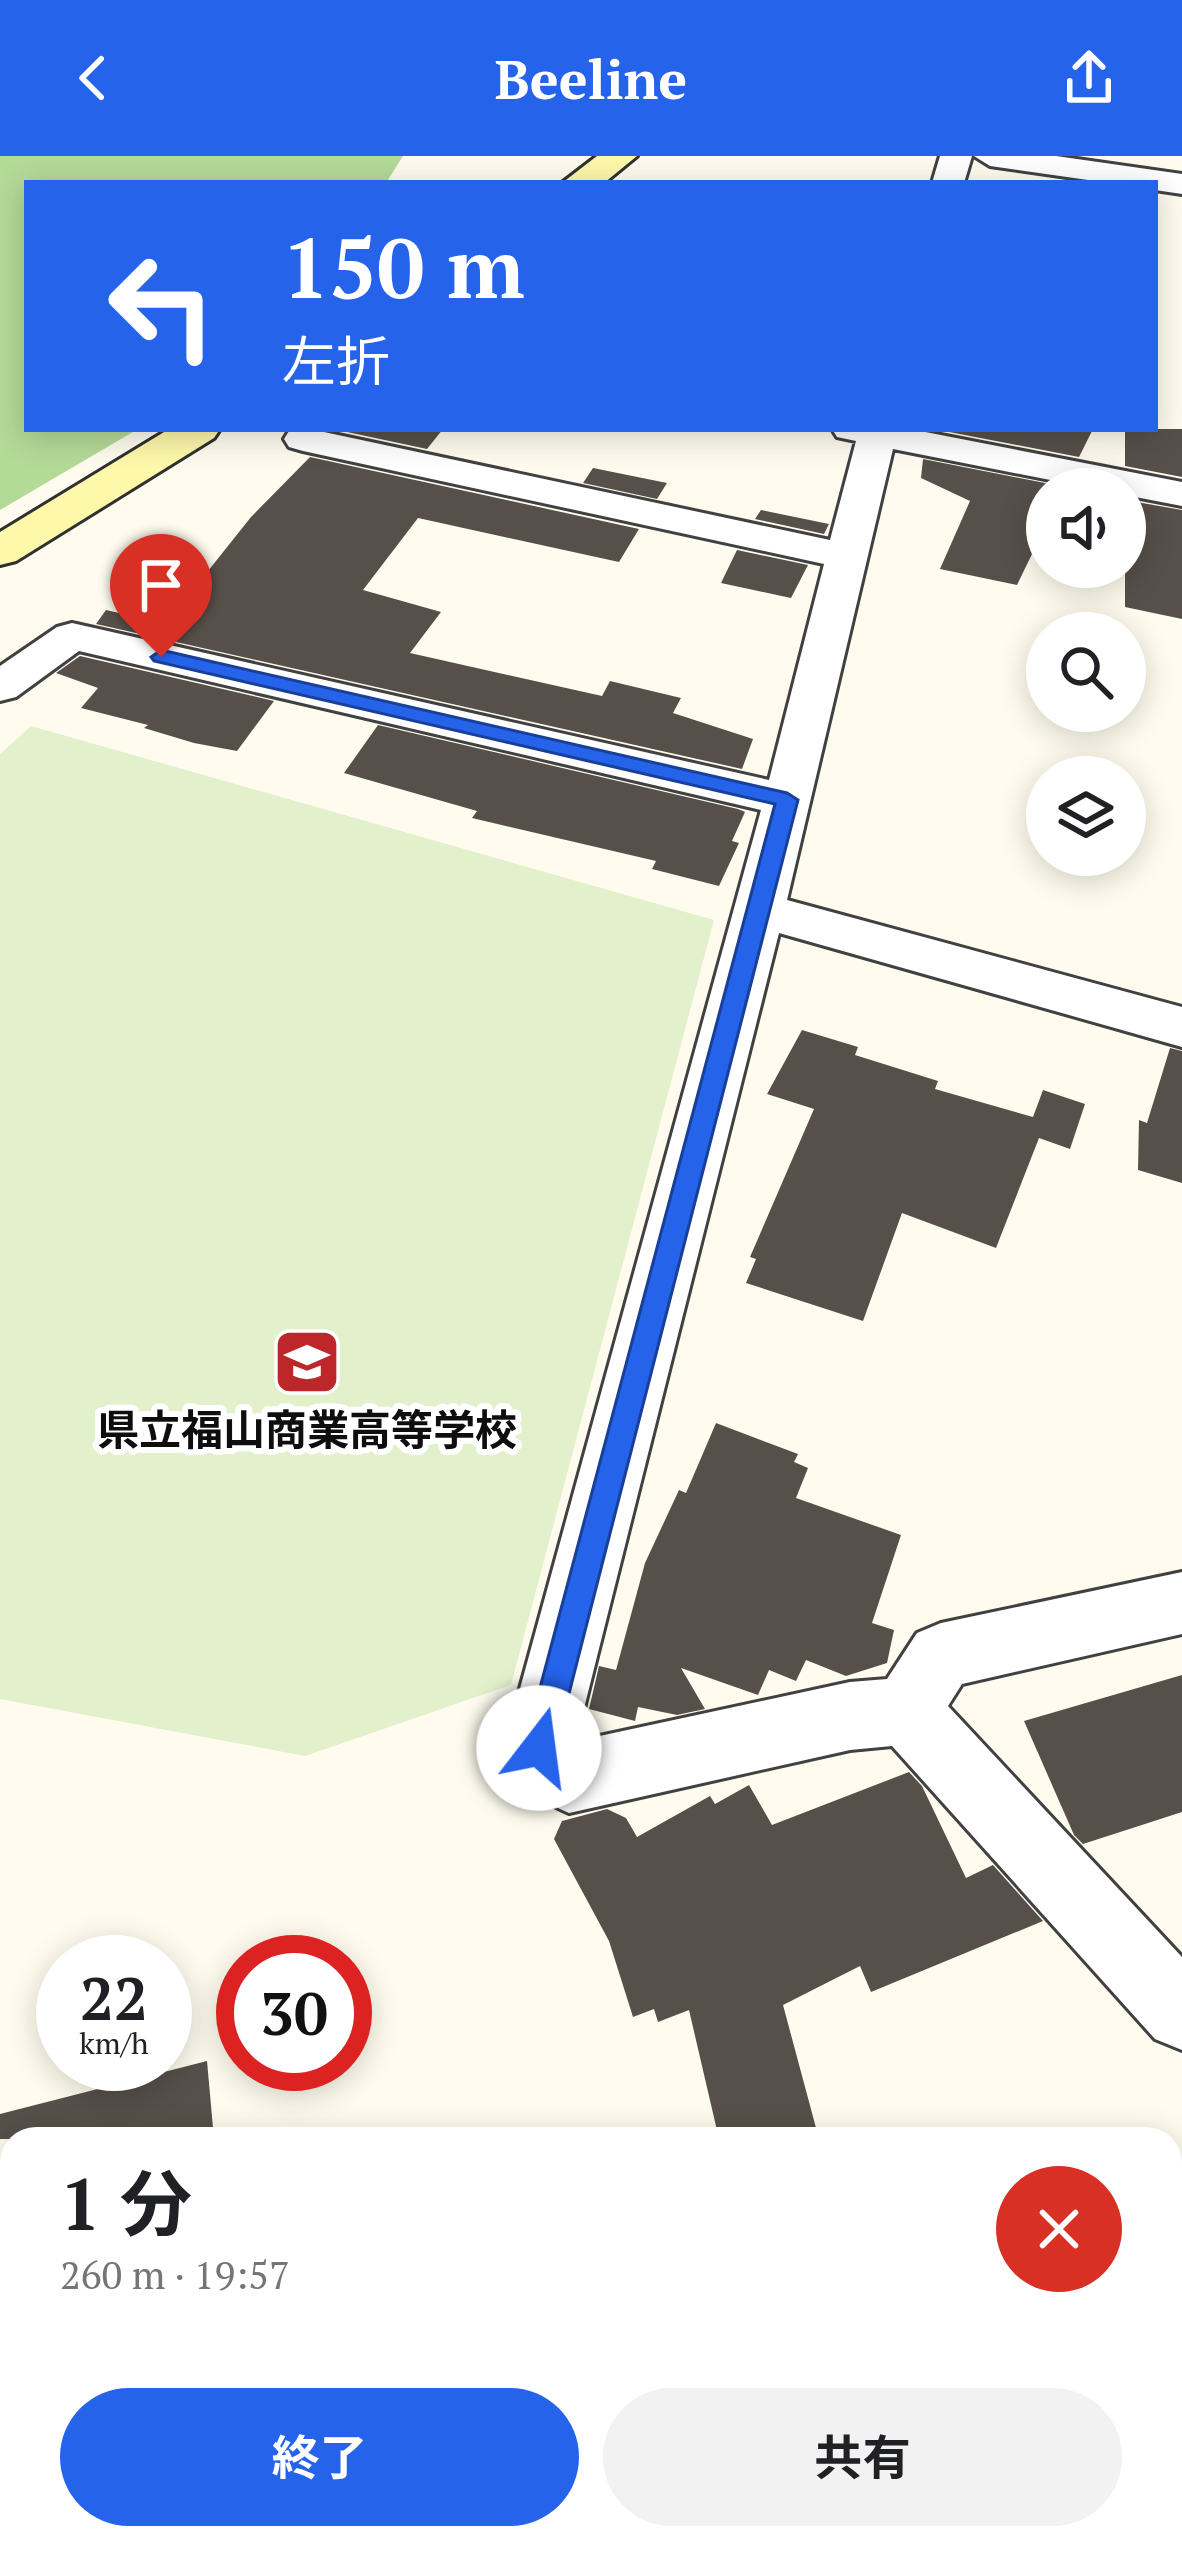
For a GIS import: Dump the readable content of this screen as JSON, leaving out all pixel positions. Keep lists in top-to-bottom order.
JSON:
{
  "places": {
    "school or university": ["県立福山商業高等学校"]
  },
  "page": {
    "header": "Beeline",
    "turn": ["150 m", "左折"],
    "speed": "22 km/h",
    "limit": "30",
    "heading": ["1 分", "260 m · 19:57"],
    "buttons": ["終了", "共有"]
  }
}
